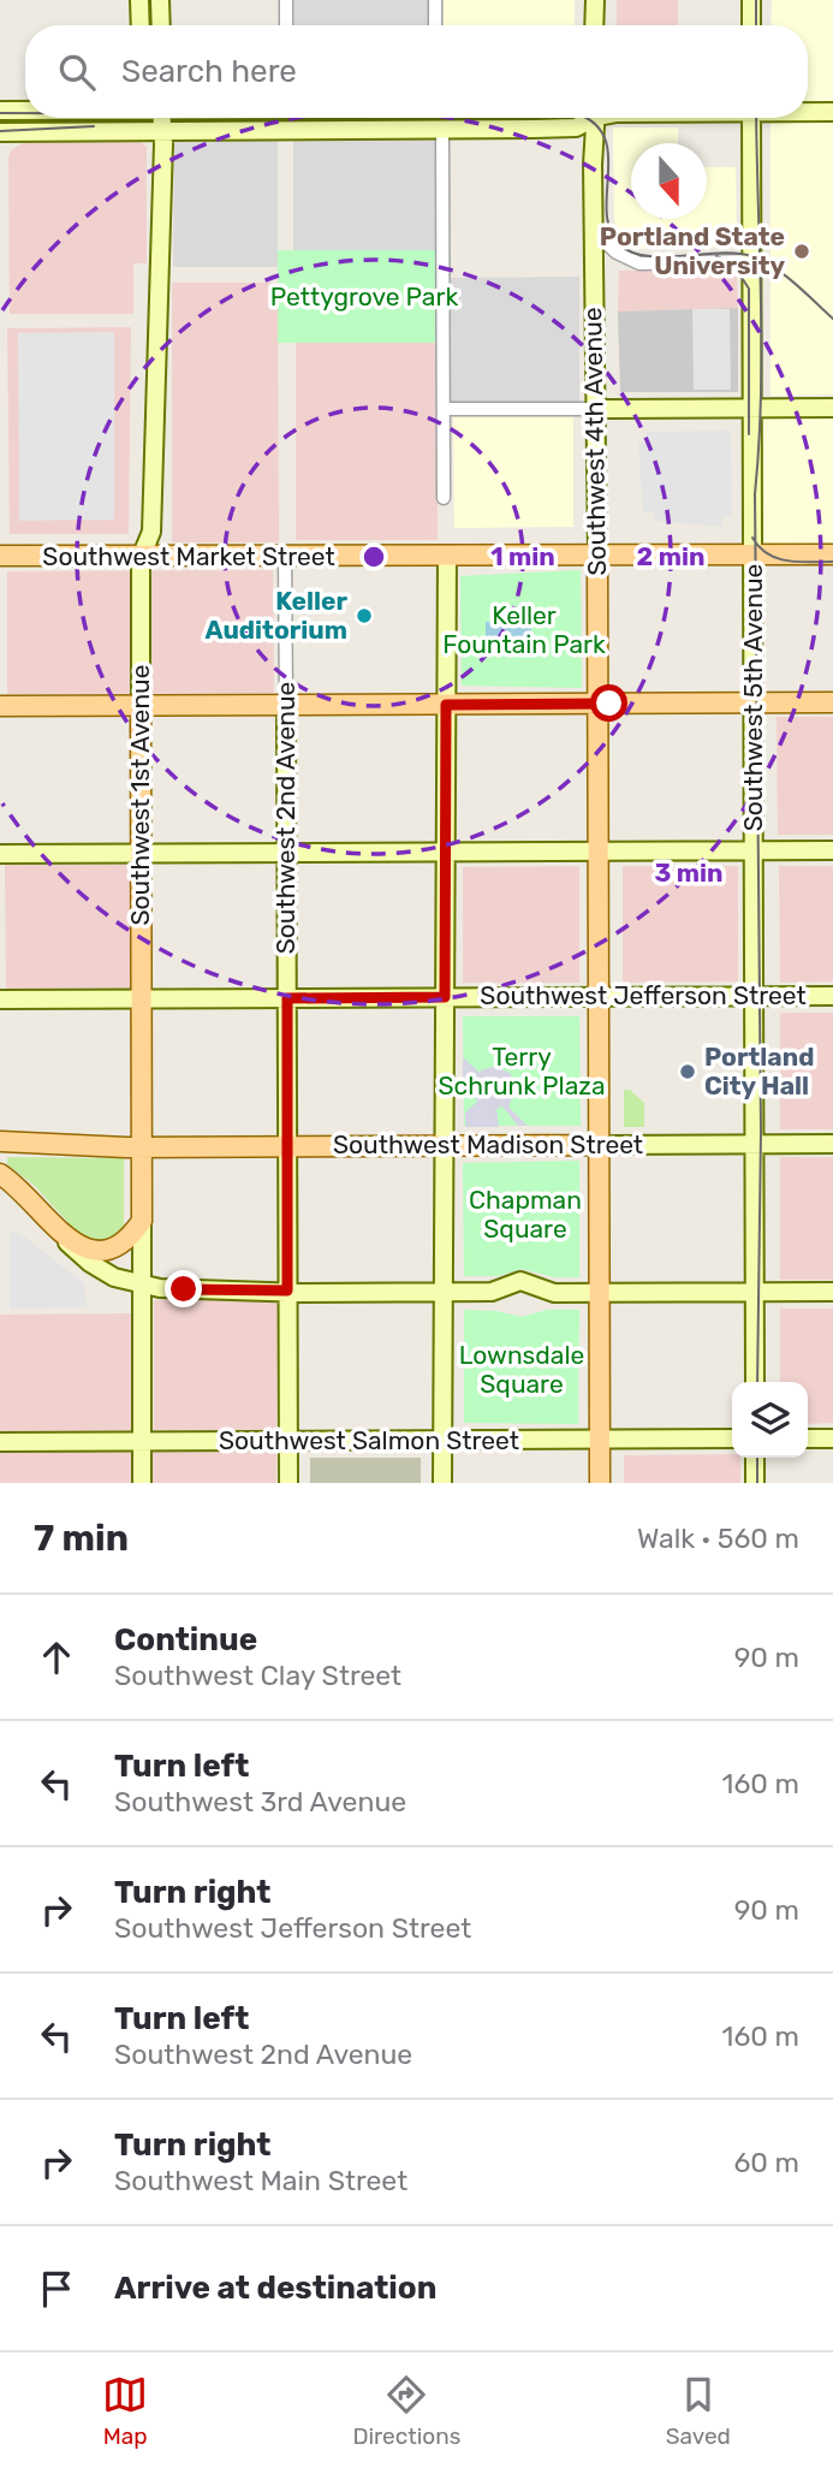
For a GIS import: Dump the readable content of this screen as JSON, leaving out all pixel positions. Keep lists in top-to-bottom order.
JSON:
{
  "streets": {
    "main road": [
      "Southwest 4th Avenue",
      "Southwest Market Street",
      "Southwest 1st Avenue",
      "Southwest Madison Street"
    ],
    "street": [
      "Southwest 5th Avenue",
      "Southwest 2nd Avenue",
      "Southwest Jefferson Street",
      "Southwest Salmon Street"
    ]
  },
  "crossings": [
    ["Southwest 4th Avenue", "Southwest Market Street"],
    ["Southwest 4th Avenue", "Southwest Jefferson Street"],
    ["Southwest 4th Avenue", "Southwest Madison Street"],
    ["Southwest 4th Avenue", "Southwest Salmon Street"],
    ["Southwest Market Street", "Southwest 5th Avenue"],
    ["Southwest Market Street", "Southwest 1st Avenue"],
    ["Southwest Market Street", "Southwest 2nd Avenue"],
    ["Southwest 5th Avenue", "Southwest Jefferson Street"],
    ["Southwest 5th Avenue", "Southwest Madison Street"],
    ["Southwest 1st Avenue", "Southwest Jefferson Street"],
    ["Southwest 1st Avenue", "Southwest Madison Street"],
    ["Southwest 1st Avenue", "Southwest Salmon Street"],
    ["Southwest 2nd Avenue", "Southwest Jefferson Street"],
    ["Southwest 2nd Avenue", "Southwest Madison Street"],
    ["Southwest 2nd Avenue", "Southwest Salmon Street"]
  ],
  "parks": [
    "Pettygrove Park",
    "Keller Fountain Park",
    "Terry Schrunk Plaza",
    "Chapman Square",
    "Lownsdale Square"
  ],
  "places": ["Portland State University", "Keller Auditorium", "Portland City Hall"],
  "north": "bottom",
  "page": {
    "search": "Search here",
    "heading": ["7 min", "Walk · 560 m"],
    "list": [
      ["Continue", "Southwest Clay Street", "90 m"],
      ["Turn left", "Southwest 3rd Avenue", "160 m"],
      ["Turn right", "Southwest Jefferson Street", "90 m"],
      ["Turn left", "Southwest 2nd Avenue", "160 m"],
      ["Turn right", "Southwest Main Street", "60 m"],
      "Arrive at destination"
    ],
    "nav": ["Map", "Directions", "Saved"]
  },
  "rings": ["1 min", "2 min", "3 min"]
}
